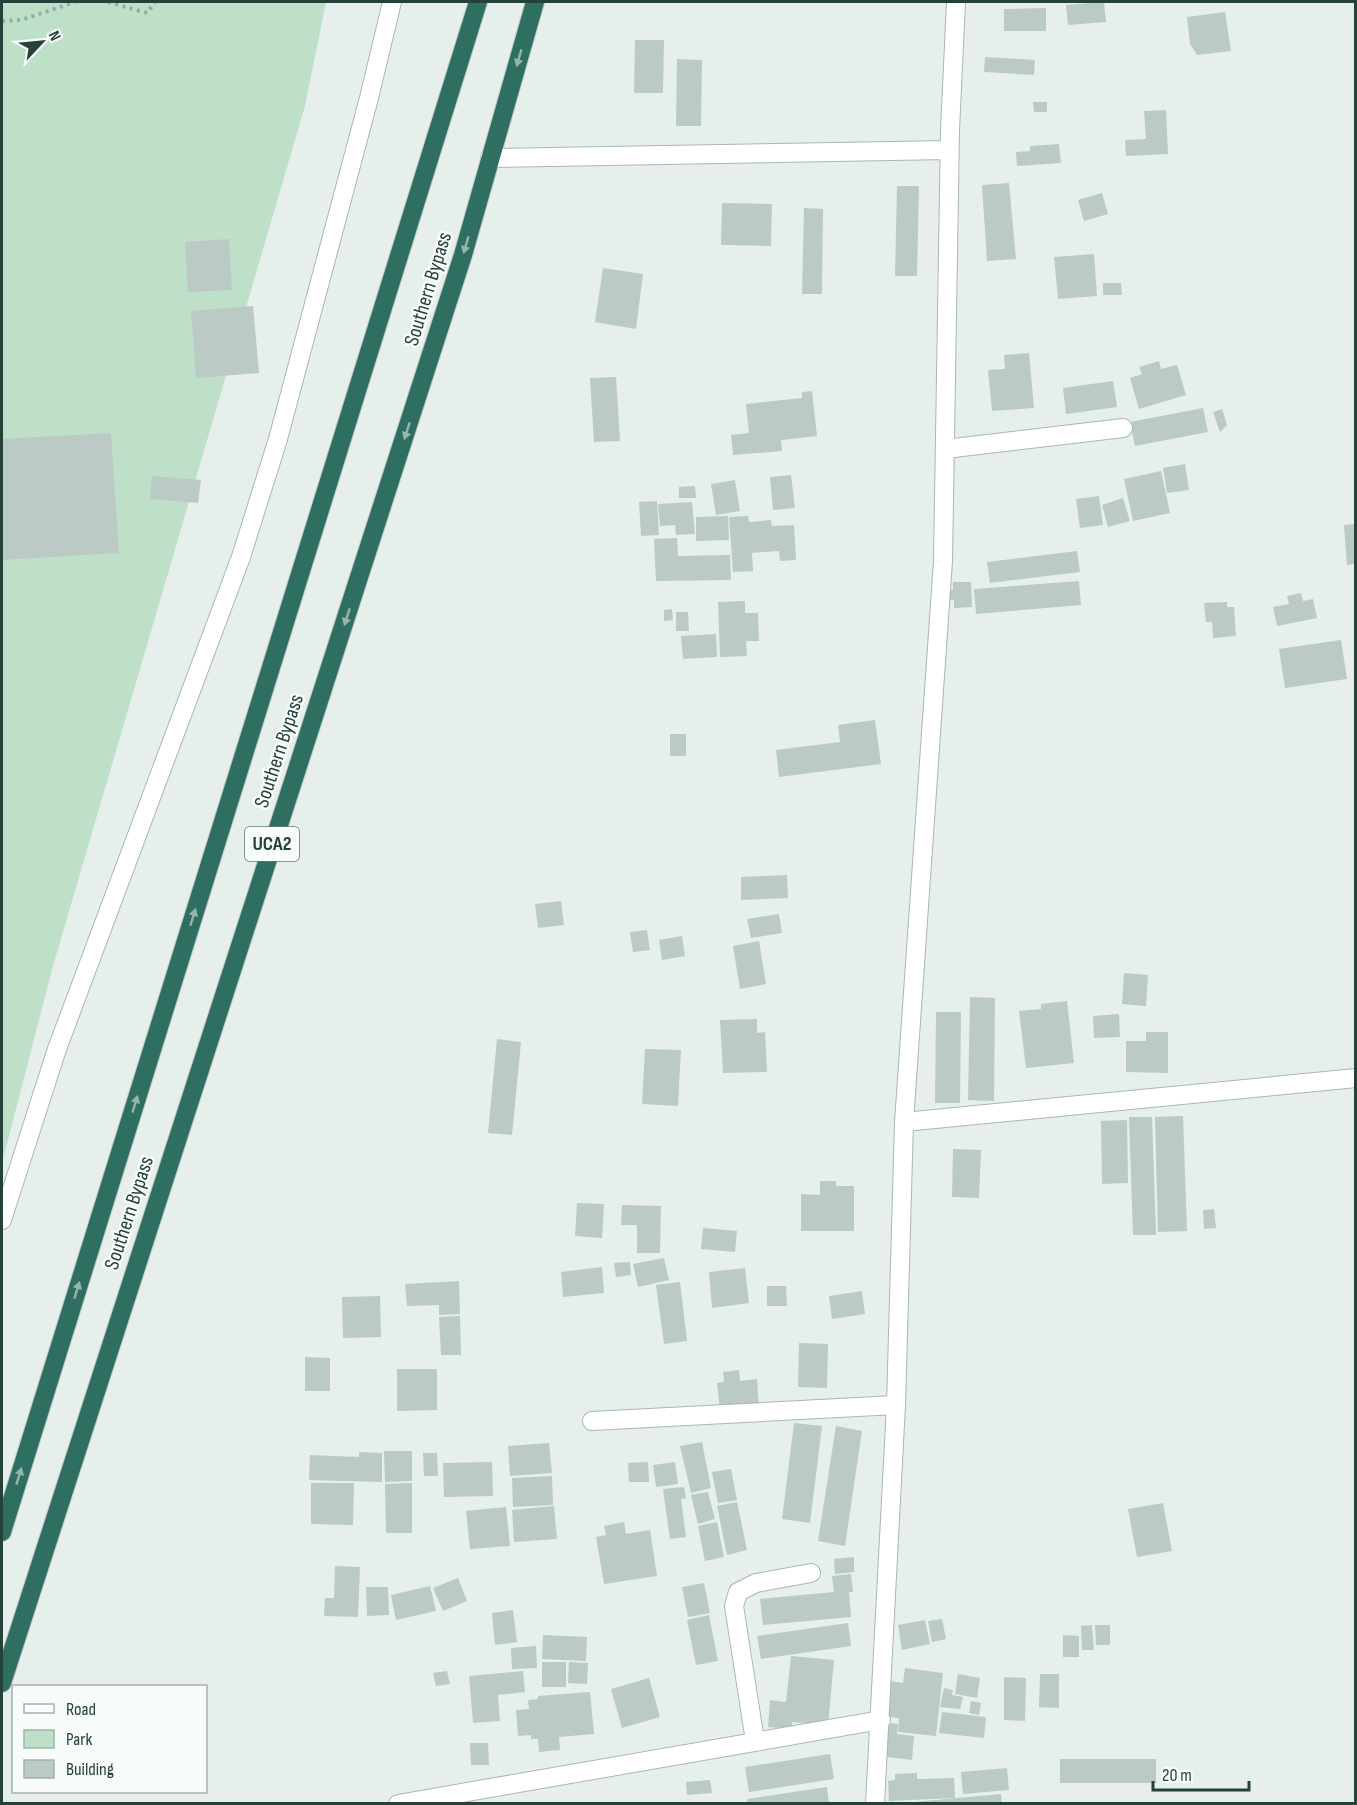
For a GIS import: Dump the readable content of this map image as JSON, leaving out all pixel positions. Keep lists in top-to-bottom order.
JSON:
{
  "streets": {
    "highway": ["Southern Bypass", "UCA2"]
  },
  "legend": ["Road", "Park", "Building"],
  "scale_bar": "20 m",
  "north": "top right"
}
